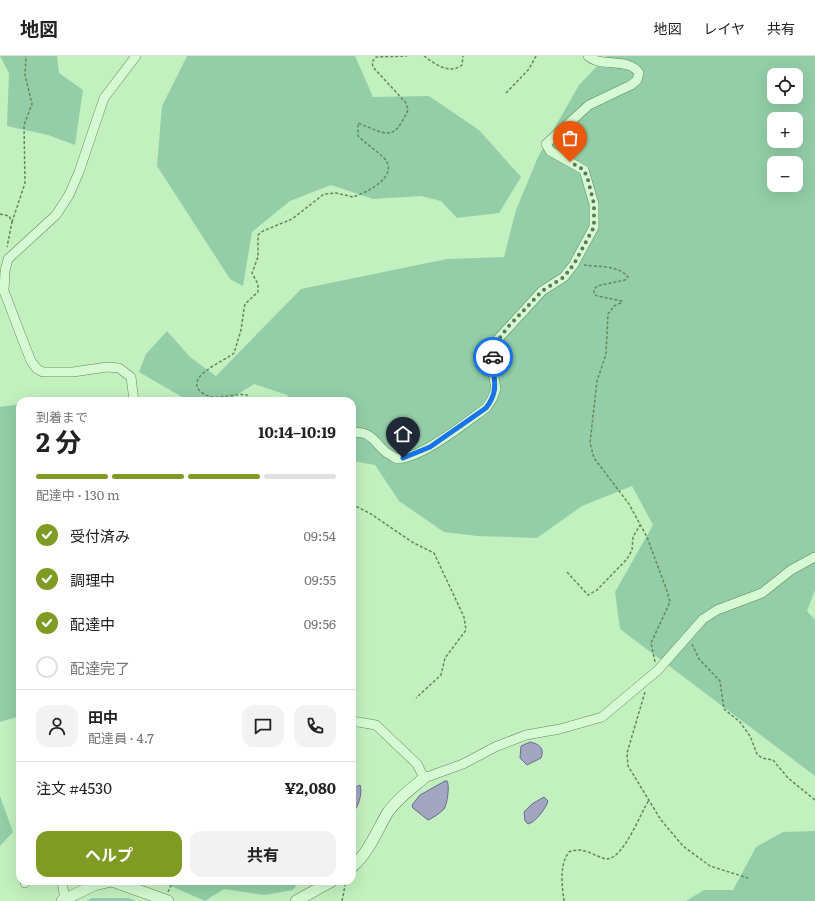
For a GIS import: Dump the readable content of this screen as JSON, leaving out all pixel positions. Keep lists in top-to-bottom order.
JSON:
{
  "page": {
    "header": "地図",
    "nav": ["地図", "レイヤ", "共有"],
    "map_buttons": ["+", "−"],
    "heading": ["2 分", "到着まで", "10:14–10:19"],
    "panel": [
      "田中",
      "配達員 · 4.7",
      "注文 #4530",
      "¥2,080"
    ],
    "bar": "配達中 · 130 m",
    "list": [
      ["受付済み", "09:54"],
      ["調理中", "09:55"],
      ["配達中", "09:56"],
      "配達完了"
    ],
    "buttons": ["ヘルプ", "共有"]
  }
}
